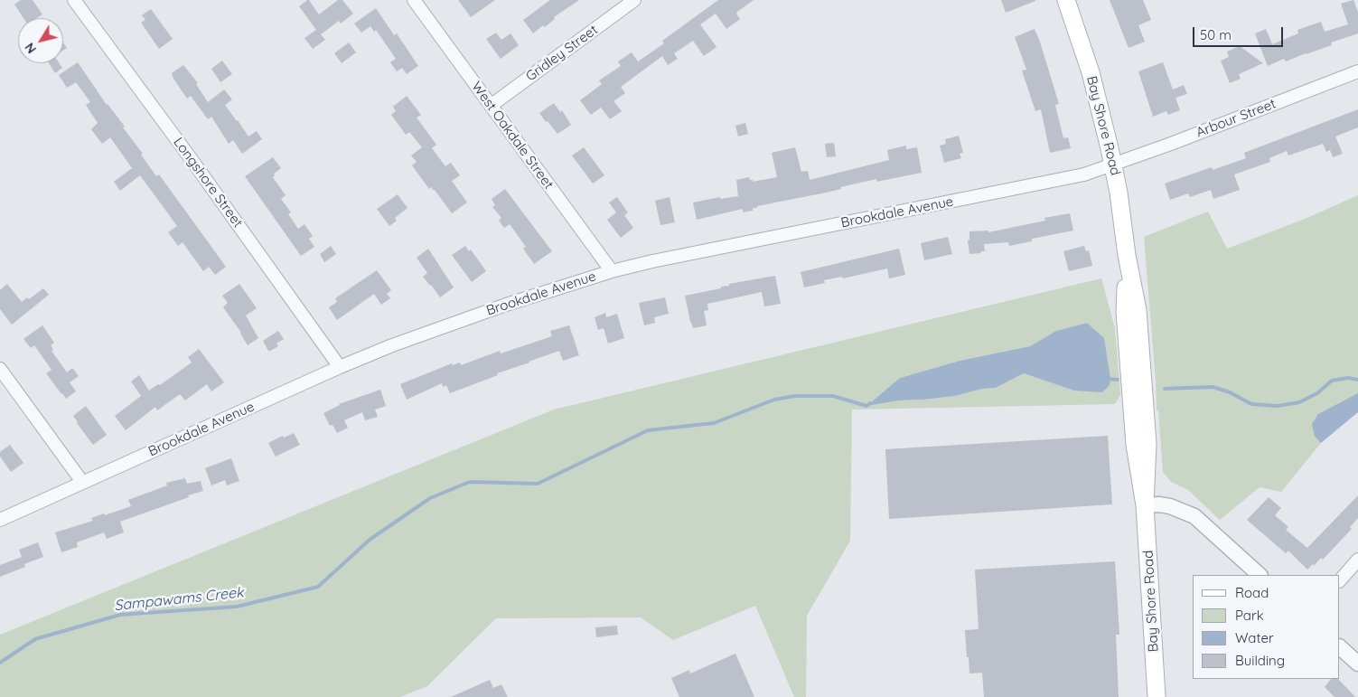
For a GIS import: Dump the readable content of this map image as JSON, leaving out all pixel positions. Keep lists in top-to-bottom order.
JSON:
{
  "streets": {
    "main road": ["Bay Shore Road"],
    "street": [
      "Gridley Street",
      "Arbour Street",
      "West Oakdale Street",
      "Longshore Street",
      "Brookdale Avenue"
    ]
  },
  "crossings": [
    ["Gridley Street", "West Oakdale Street"],
    ["Arbour Street", "Bay Shore Road"],
    ["Arbour Street", "Brookdale Avenue"],
    ["Bay Shore Road", "Brookdale Avenue"],
    ["West Oakdale Street", "Brookdale Avenue"],
    ["Longshore Street", "Brookdale Avenue"]
  ],
  "water": ["Sampawams Creek"],
  "legend": [
    "Road",
    "Park",
    "Water",
    "Building"
  ],
  "scale_bar": "50 m",
  "north": "bottom left"
}
